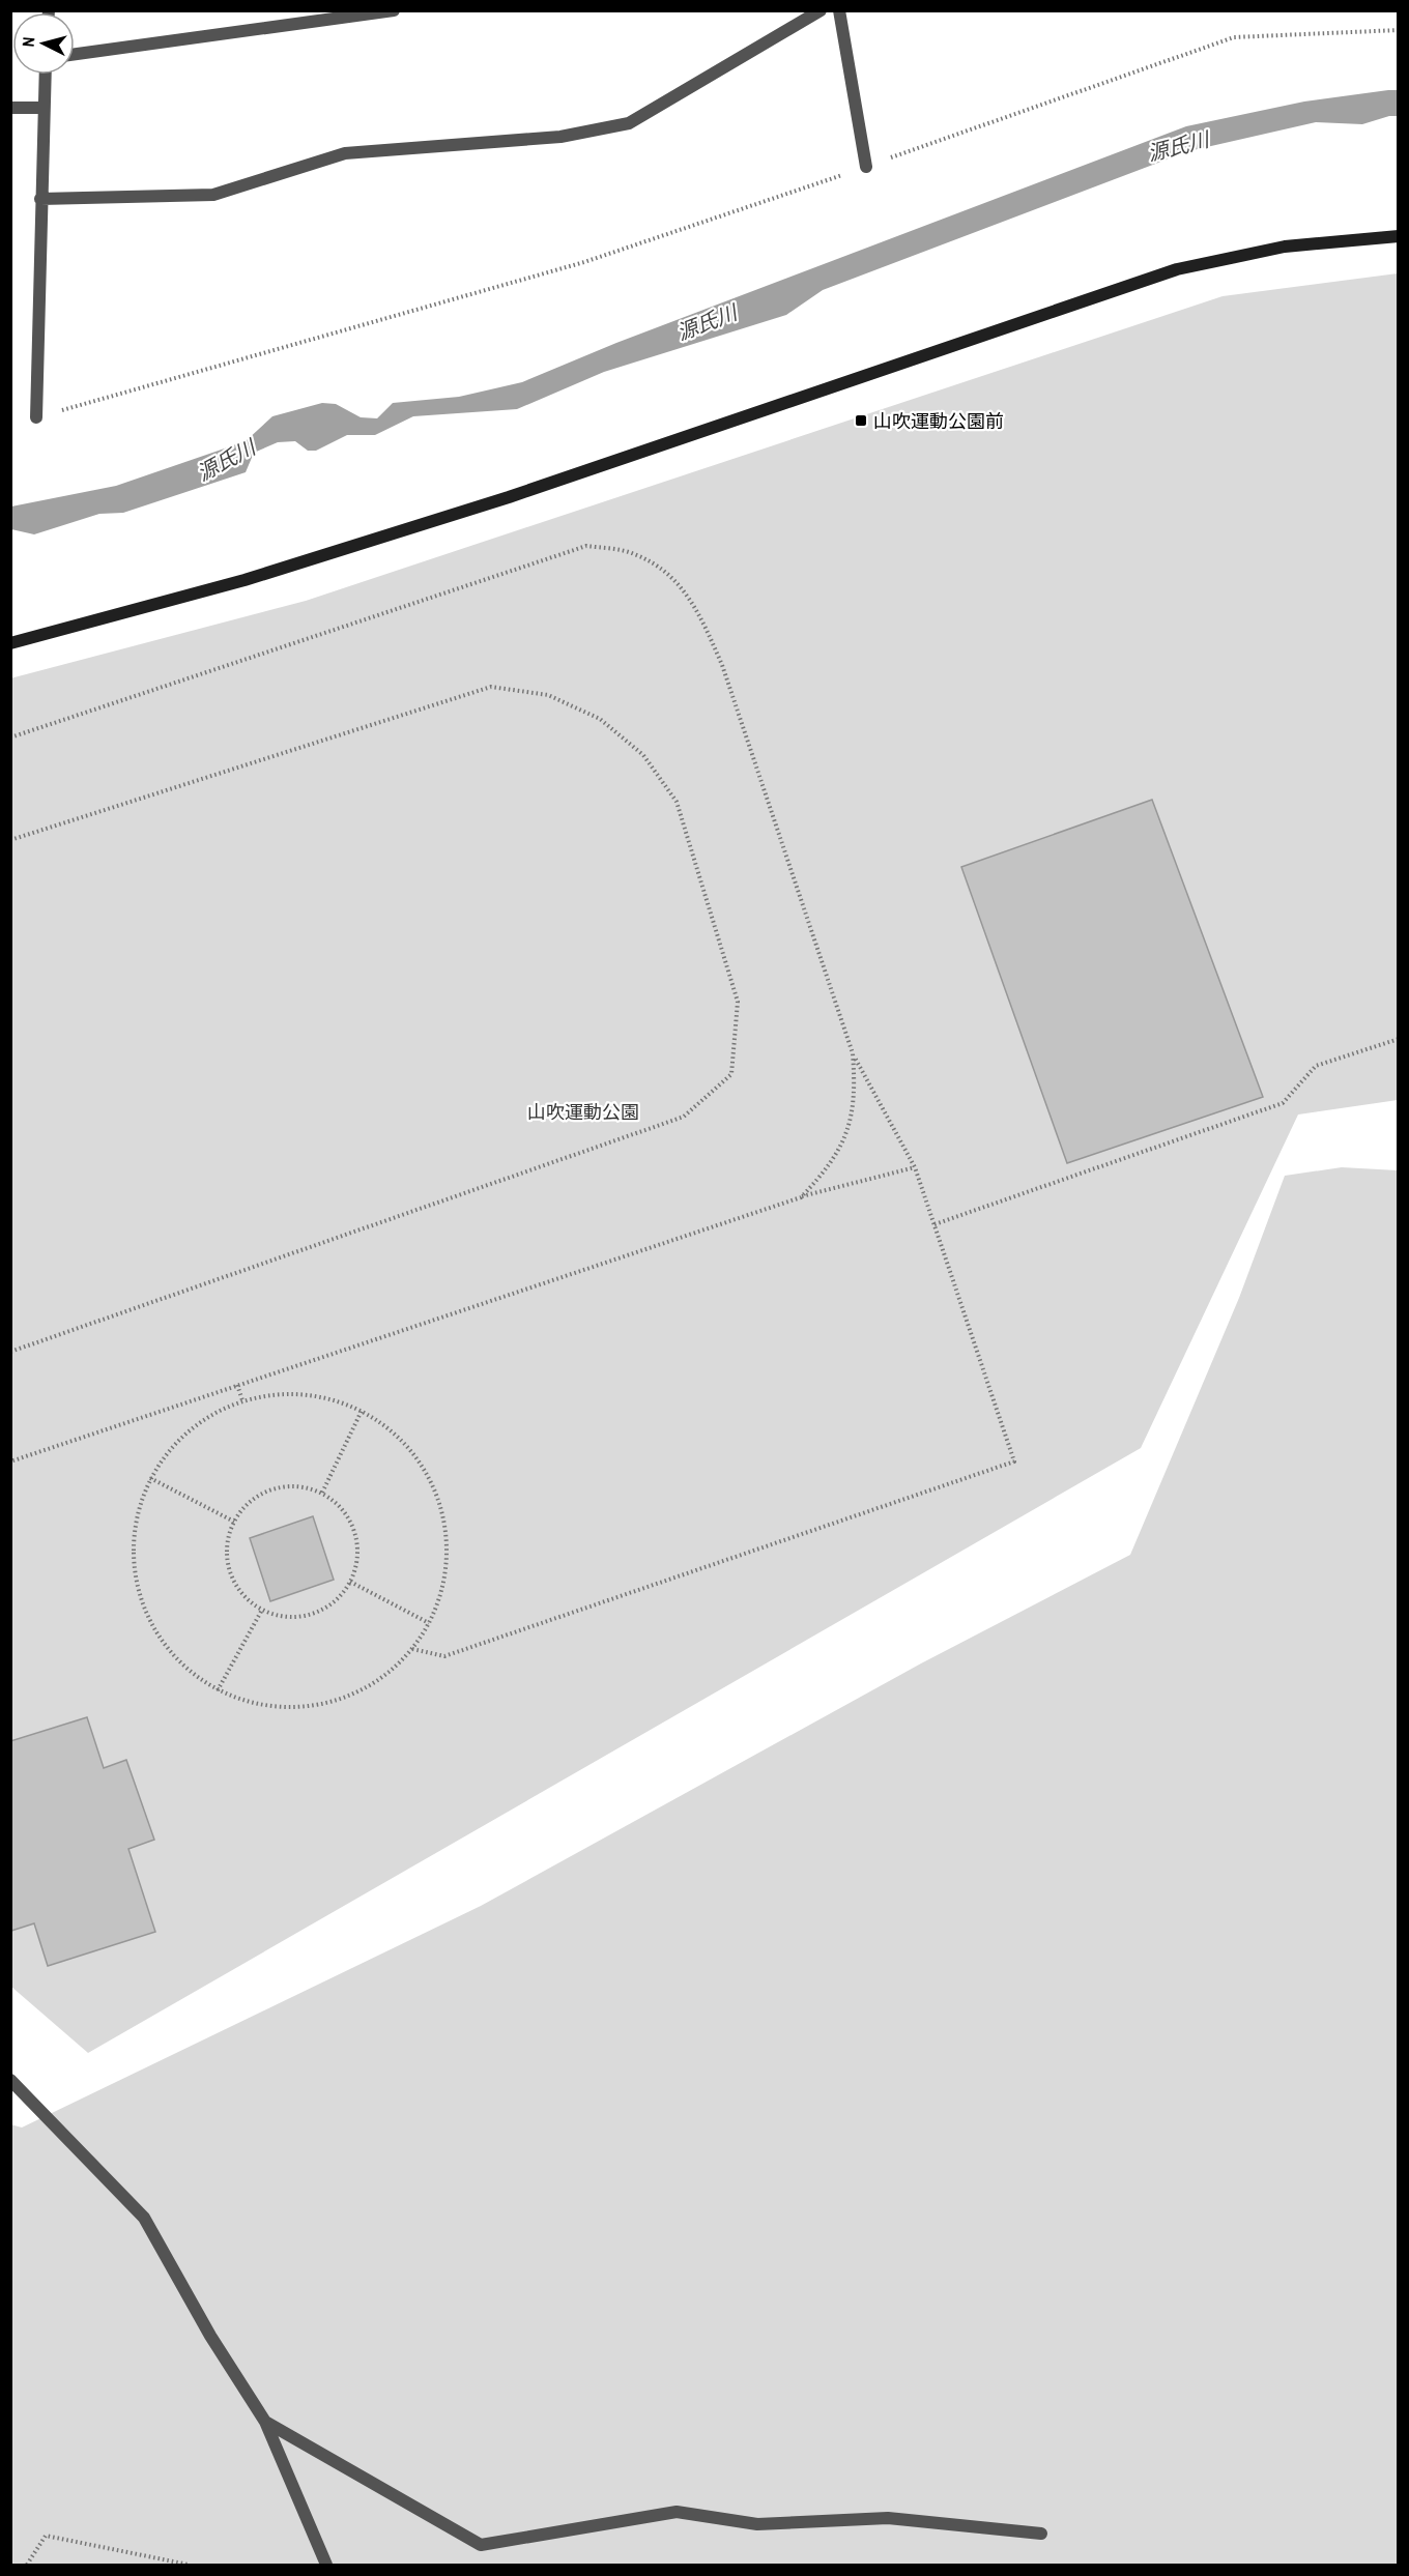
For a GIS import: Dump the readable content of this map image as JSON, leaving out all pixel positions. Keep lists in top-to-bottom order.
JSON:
{
  "water": ["源氏川"],
  "parks": ["山吹運動公園"],
  "places": {
    "transit": ["山吹運動公園前"]
  },
  "north": "left"
}
